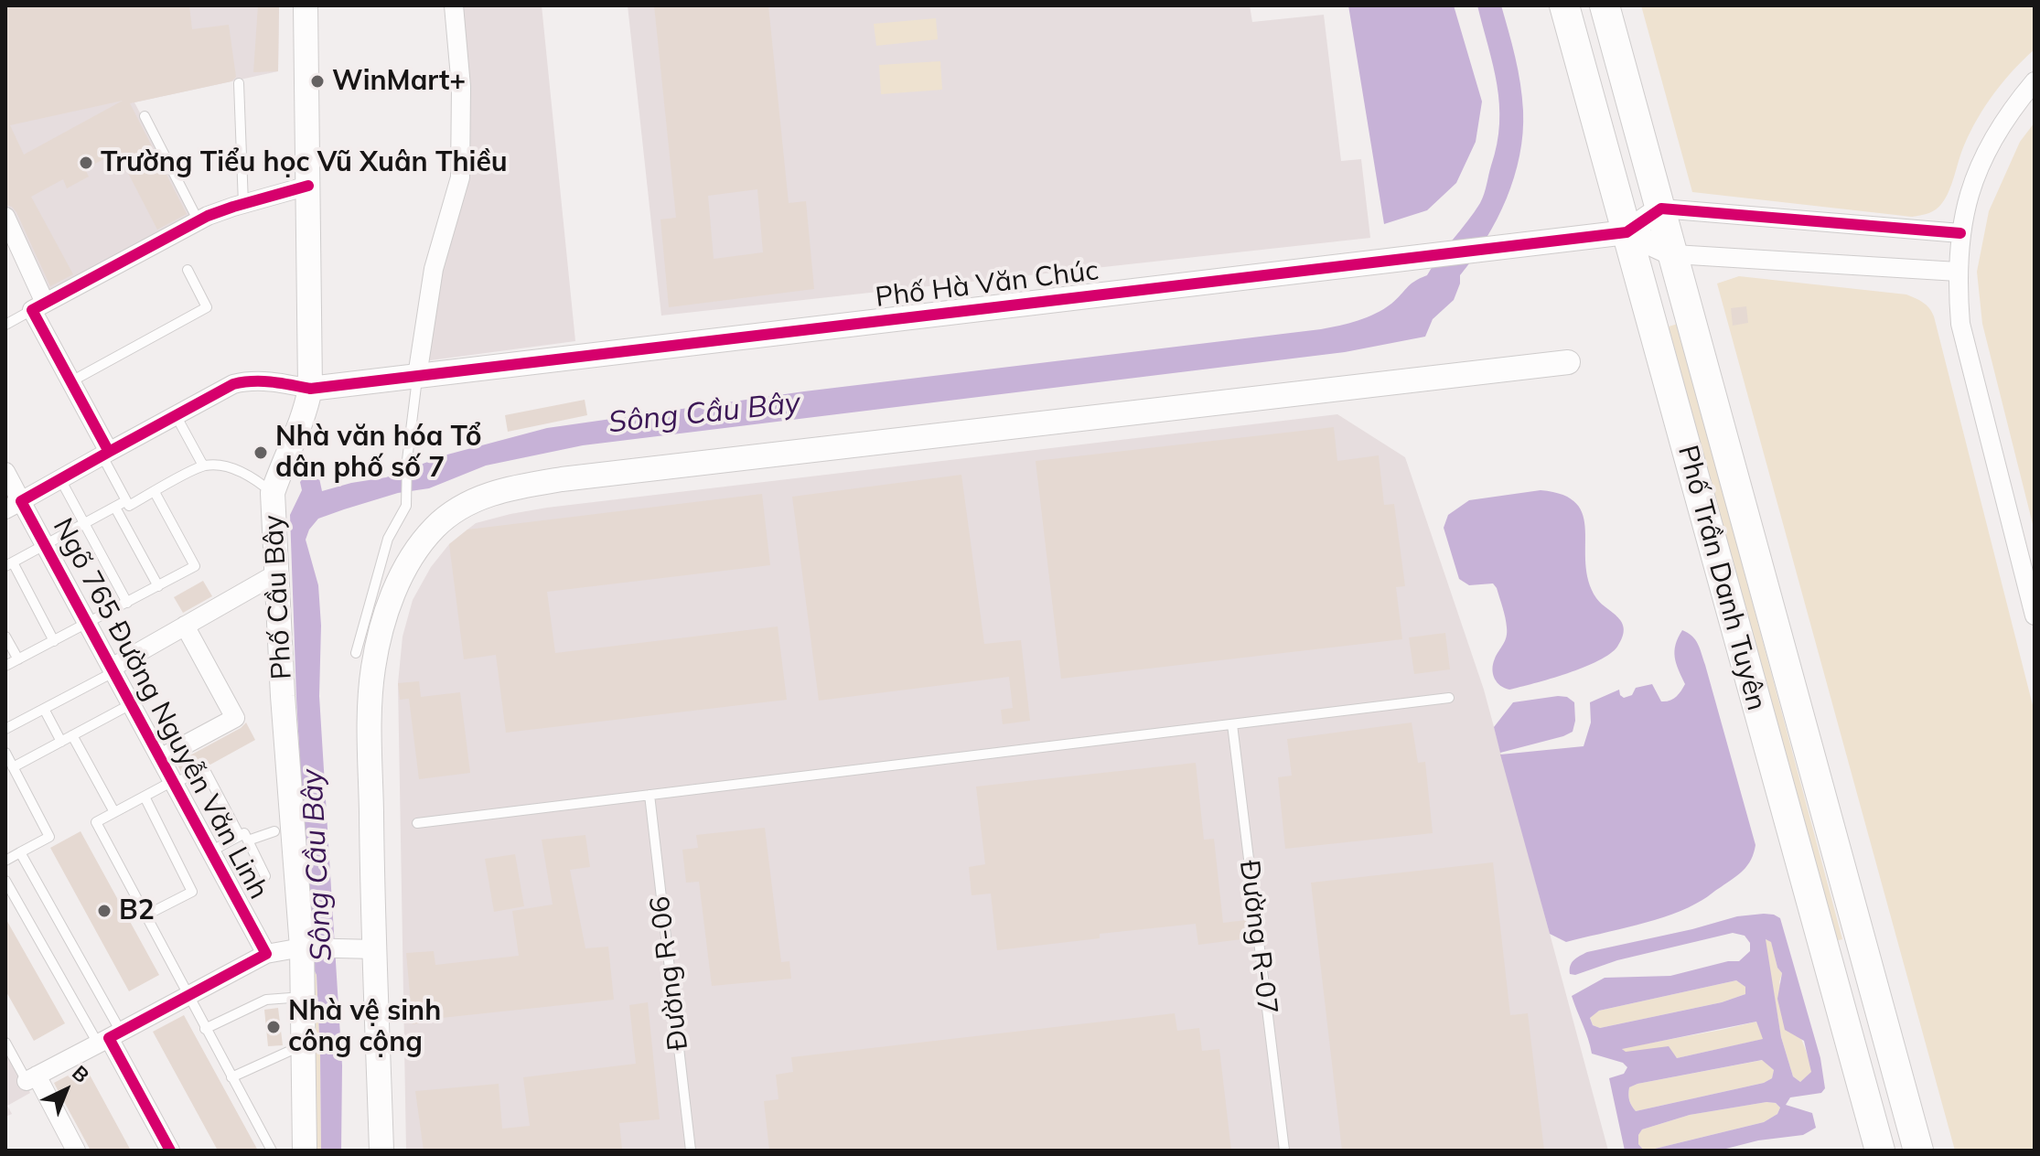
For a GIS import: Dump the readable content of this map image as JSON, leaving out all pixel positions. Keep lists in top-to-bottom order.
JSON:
{
  "streets": {
    "main road": ["Phố Trần Danh Tuyên"],
    "street": ["Phố Hà Văn Chúc", "Phố Cầu Bây", "Ngõ 765 Đường Nguyễn Văn Linh"],
    "lane": ["Đường R-07", "Đường R-06"]
  },
  "crossings": [
    ["Phố Hà Văn Chúc", "Phố Trần Danh Tuyên"],
    ["Phố Hà Văn Chúc", "Phố Cầu Bây"],
    ["Phố Hà Văn Chúc", "Ngõ 765 Đường Nguyễn Văn Linh"],
    ["Phố Cầu Bây", "Ngõ 765 Đường Nguyễn Văn Linh"]
  ],
  "water": ["Sông Cầu Bây"],
  "places": [
    "WinMart+",
    "Trường Tiểu học Vũ Xuân Thiều",
    "Nhà văn hóa Tổ dân phố số 7",
    "B2",
    "Nhà vệ sinh công cộng"
  ],
  "north": "top right"
}
